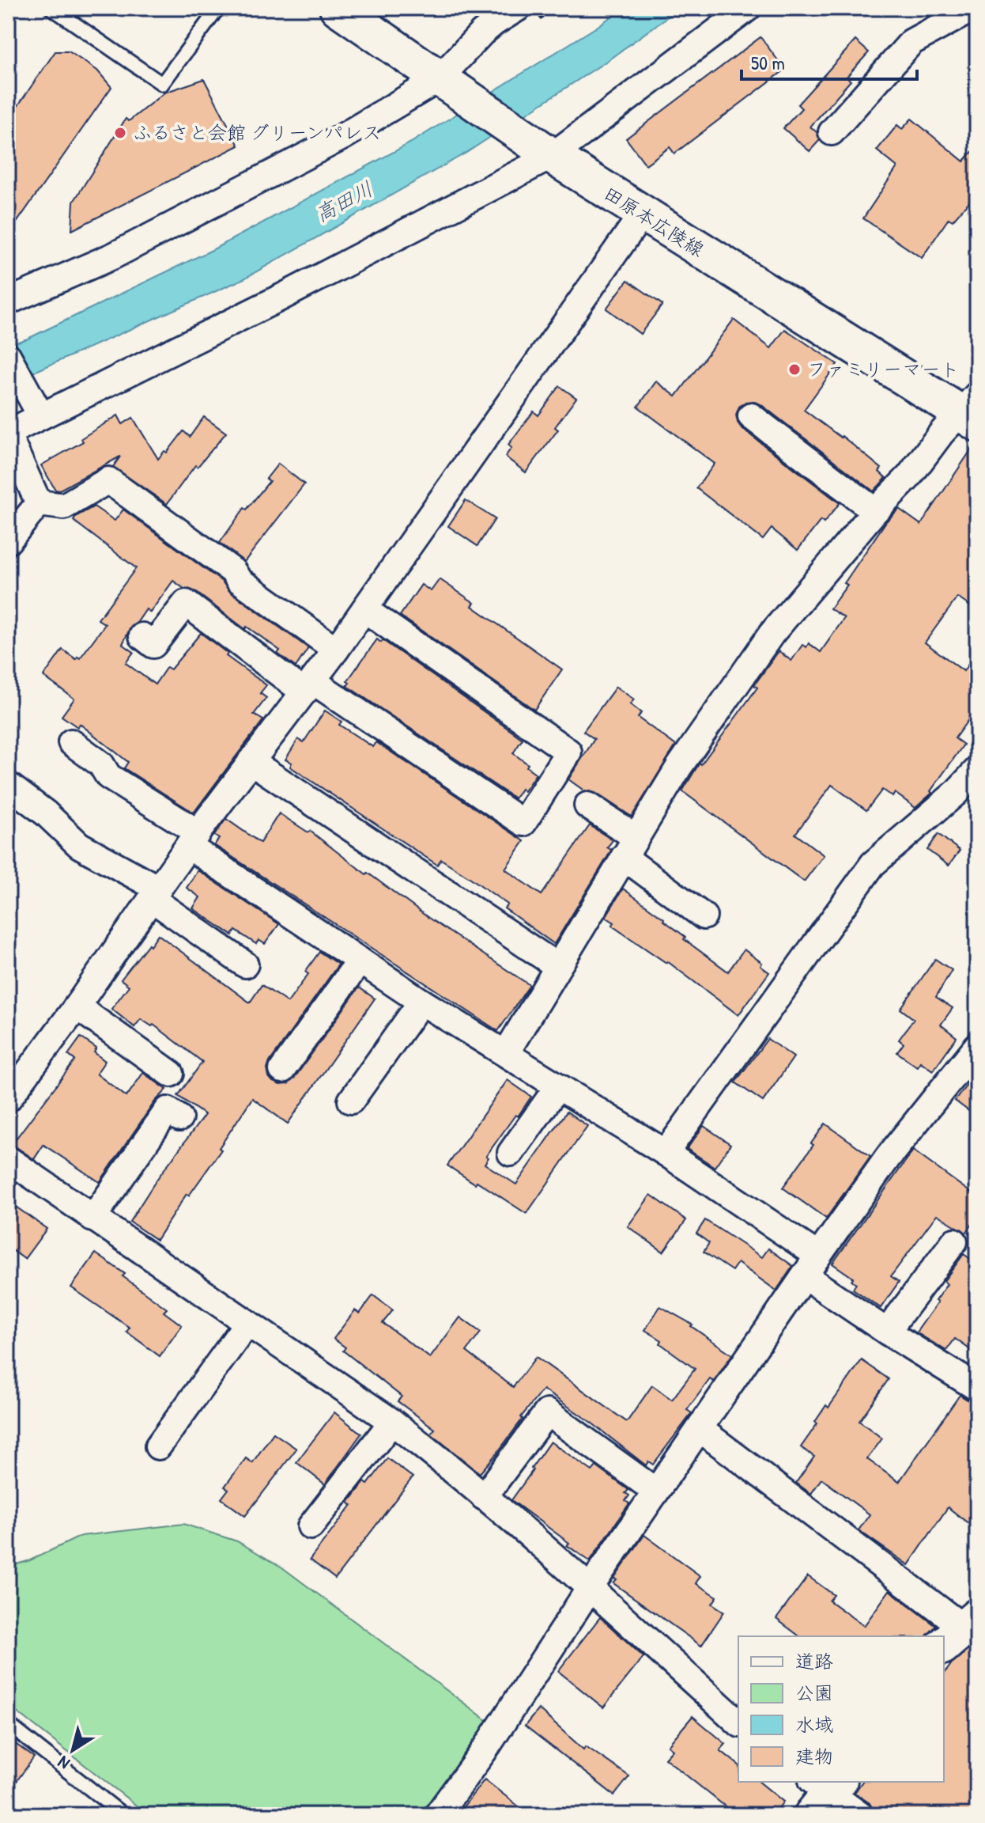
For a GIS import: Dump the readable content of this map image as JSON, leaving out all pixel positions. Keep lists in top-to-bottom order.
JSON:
{
  "streets": {
    "main road": ["田原本広陵線"]
  },
  "water": ["高田川"],
  "places": ["ふるさと会館 グリーンパレス", "ファミリーマート"],
  "legend": [
    "道路",
    "公園",
    "水域",
    "建物"
  ],
  "scale_bar": "50 m",
  "north": "bottom left"
}
